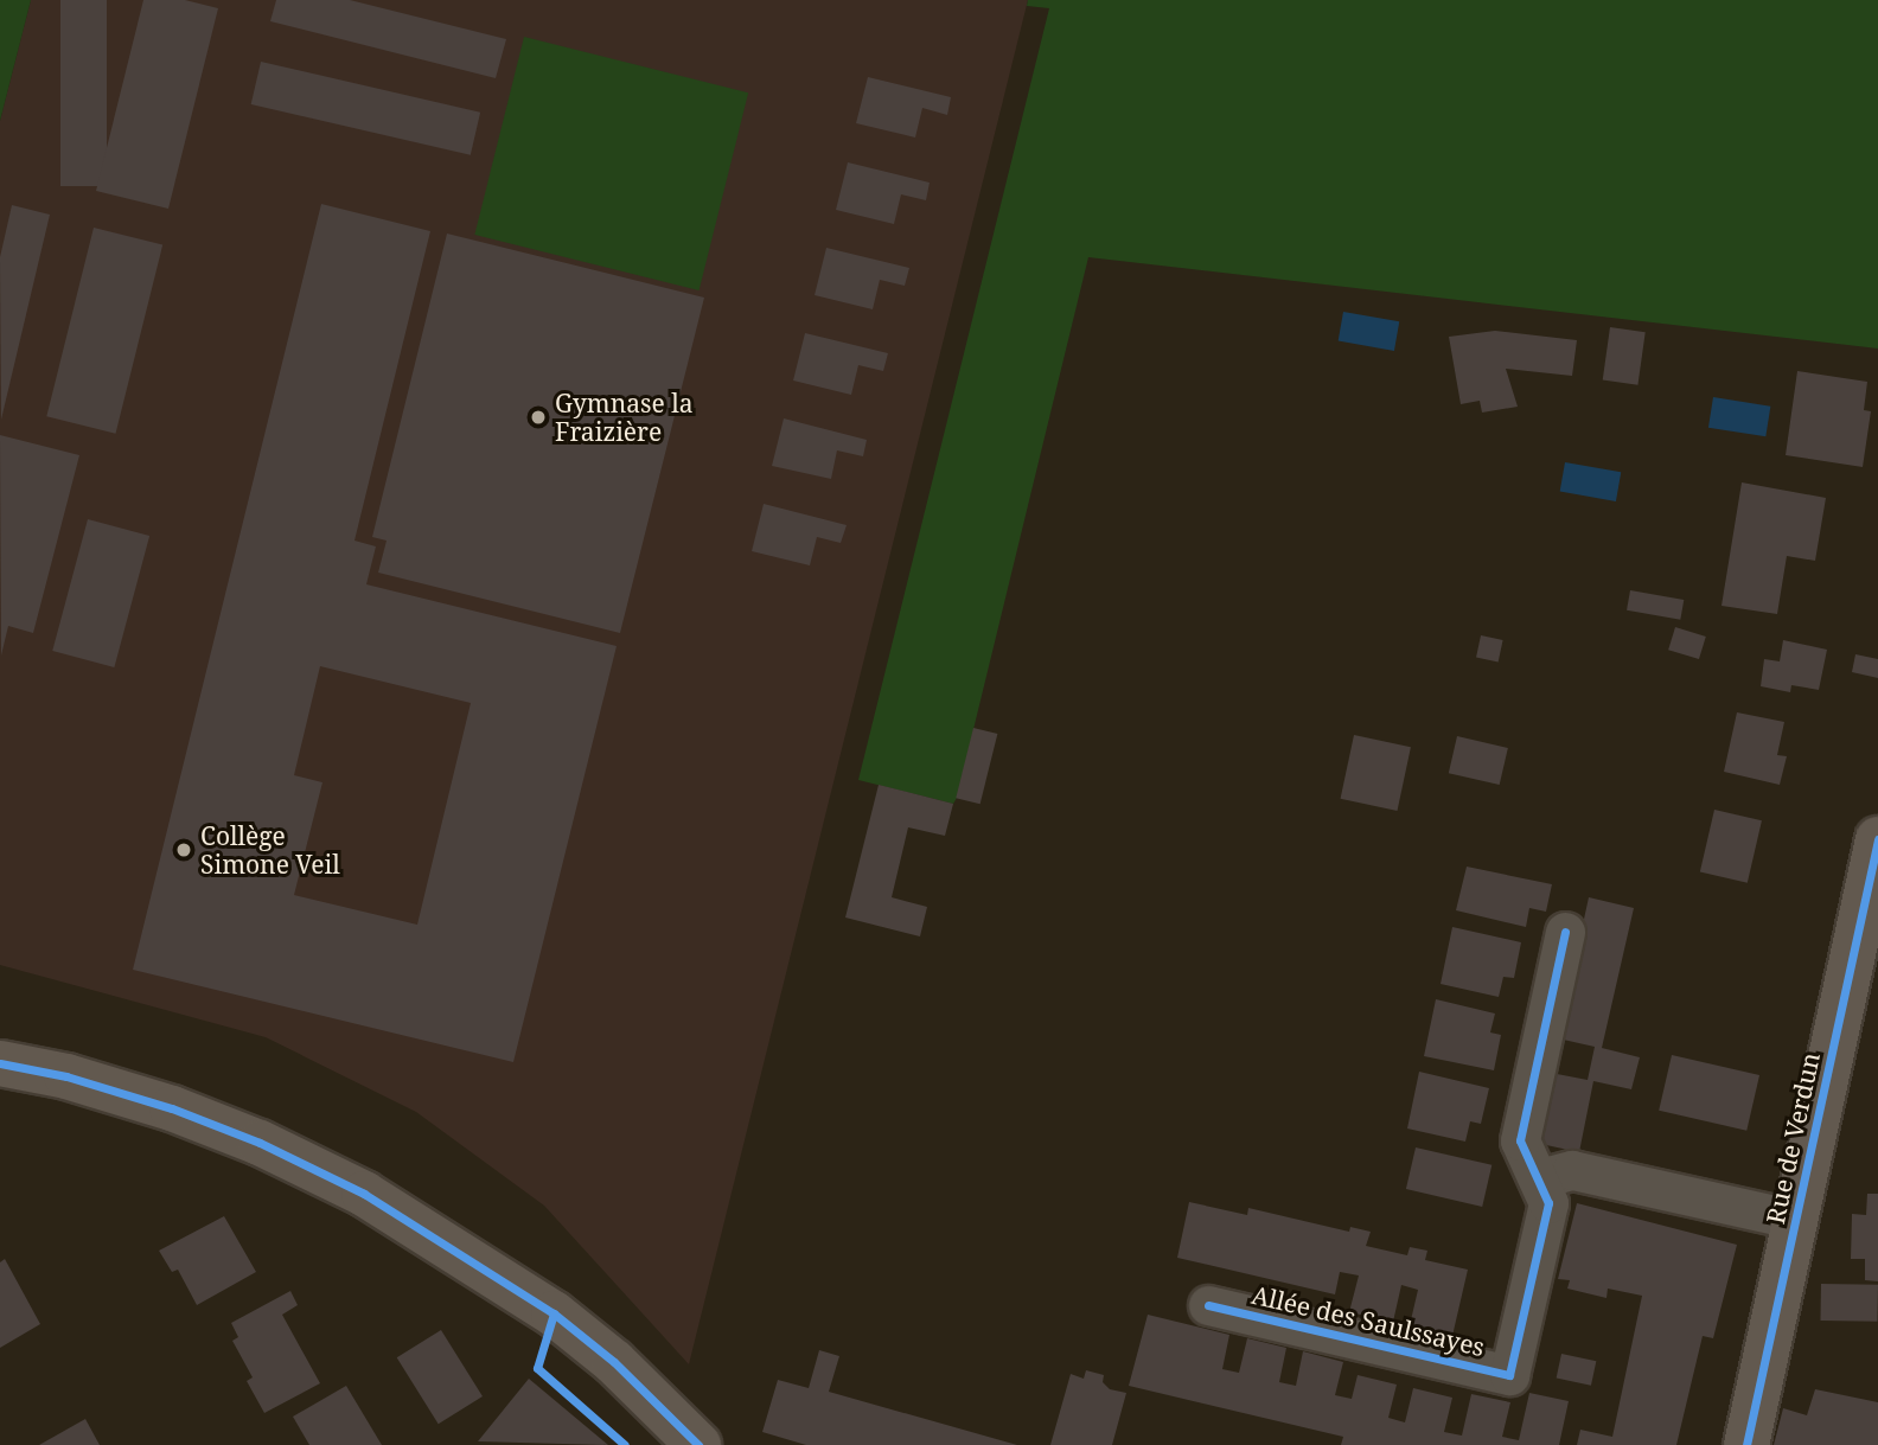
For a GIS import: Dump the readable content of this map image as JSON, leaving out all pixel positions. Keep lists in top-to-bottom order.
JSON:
{
  "streets": {
    "street": ["Rue de Verdun", "Allée des Saulssayes"]
  },
  "places": ["Gymnase la Fraizière", "Collège Simone Veil"]
}
